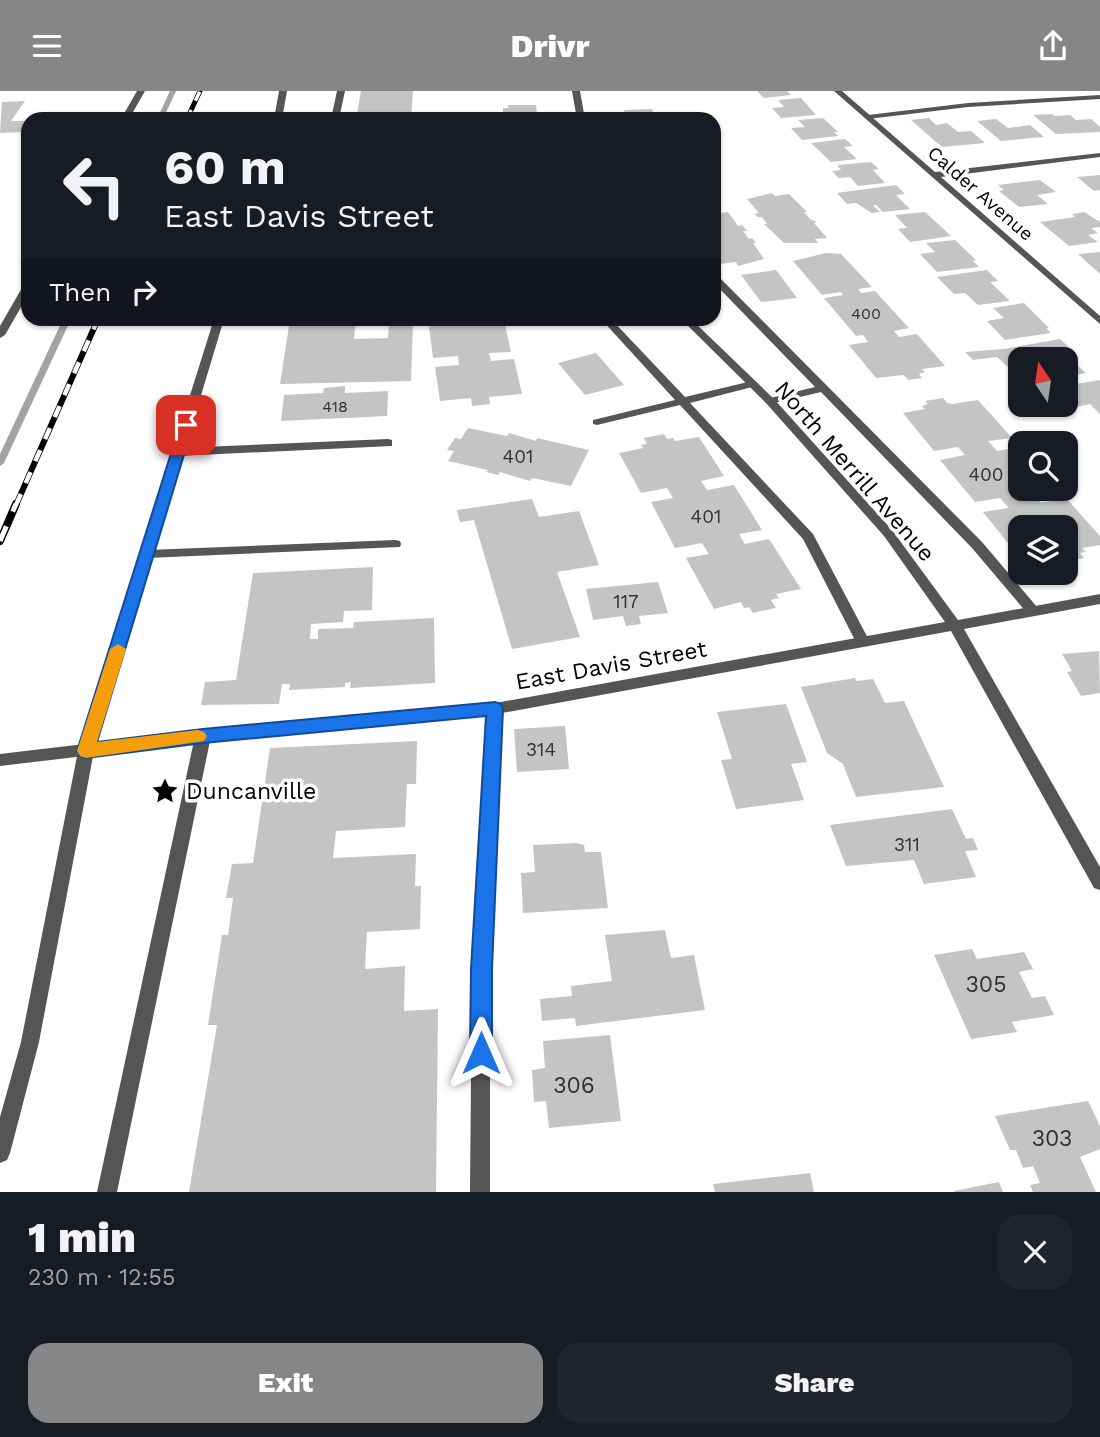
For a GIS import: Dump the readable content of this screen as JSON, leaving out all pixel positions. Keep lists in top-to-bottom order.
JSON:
{
  "streets": {
    "street": ["Calder Avenue", "North Merrill Avenue", "East Davis Street"]
  },
  "crossings": [
    ["North Merrill Avenue", "East Davis Street"]
  ],
  "places": {
    "place": ["Duncanville"]
  },
  "house_numbers": [
    "400",
    "418",
    "401",
    "400",
    "401",
    "117",
    "314",
    "311",
    "305",
    "306",
    "303"
  ],
  "north": "top",
  "page": {
    "header": "Drivr",
    "turn": ["60 m", "East Davis Street"],
    "then": "Then",
    "heading": ["1 min", "230 m · 12:55"],
    "buttons": ["Exit", "Share"]
  }
}
